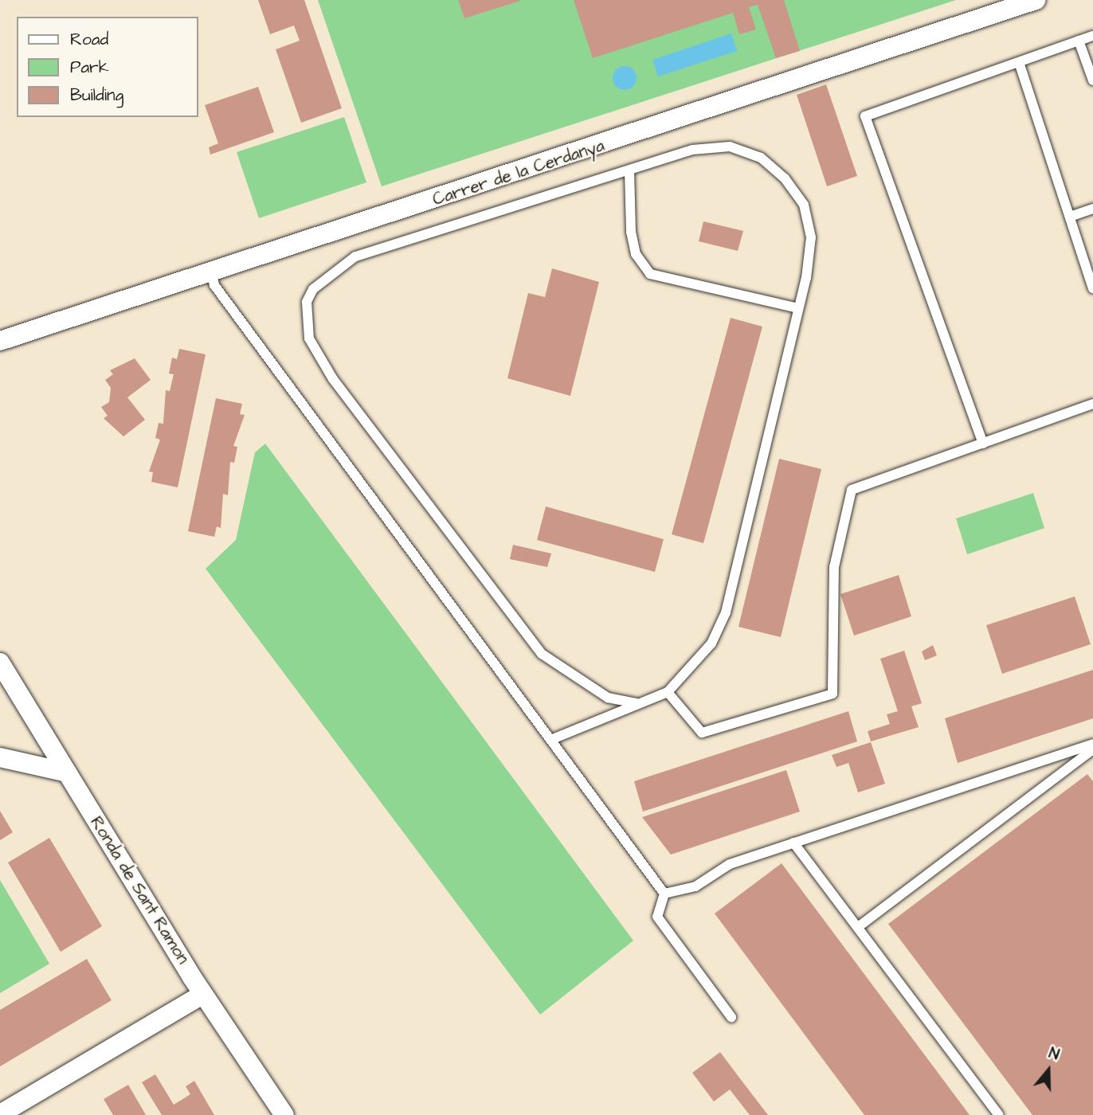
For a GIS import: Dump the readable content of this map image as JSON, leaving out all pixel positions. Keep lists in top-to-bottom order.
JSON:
{
  "streets": {
    "street": ["Carrer de la Cerdanya", "Ronda de Sant Ramon"]
  },
  "legend": ["Road", "Park", "Building"],
  "north": "top"
}
